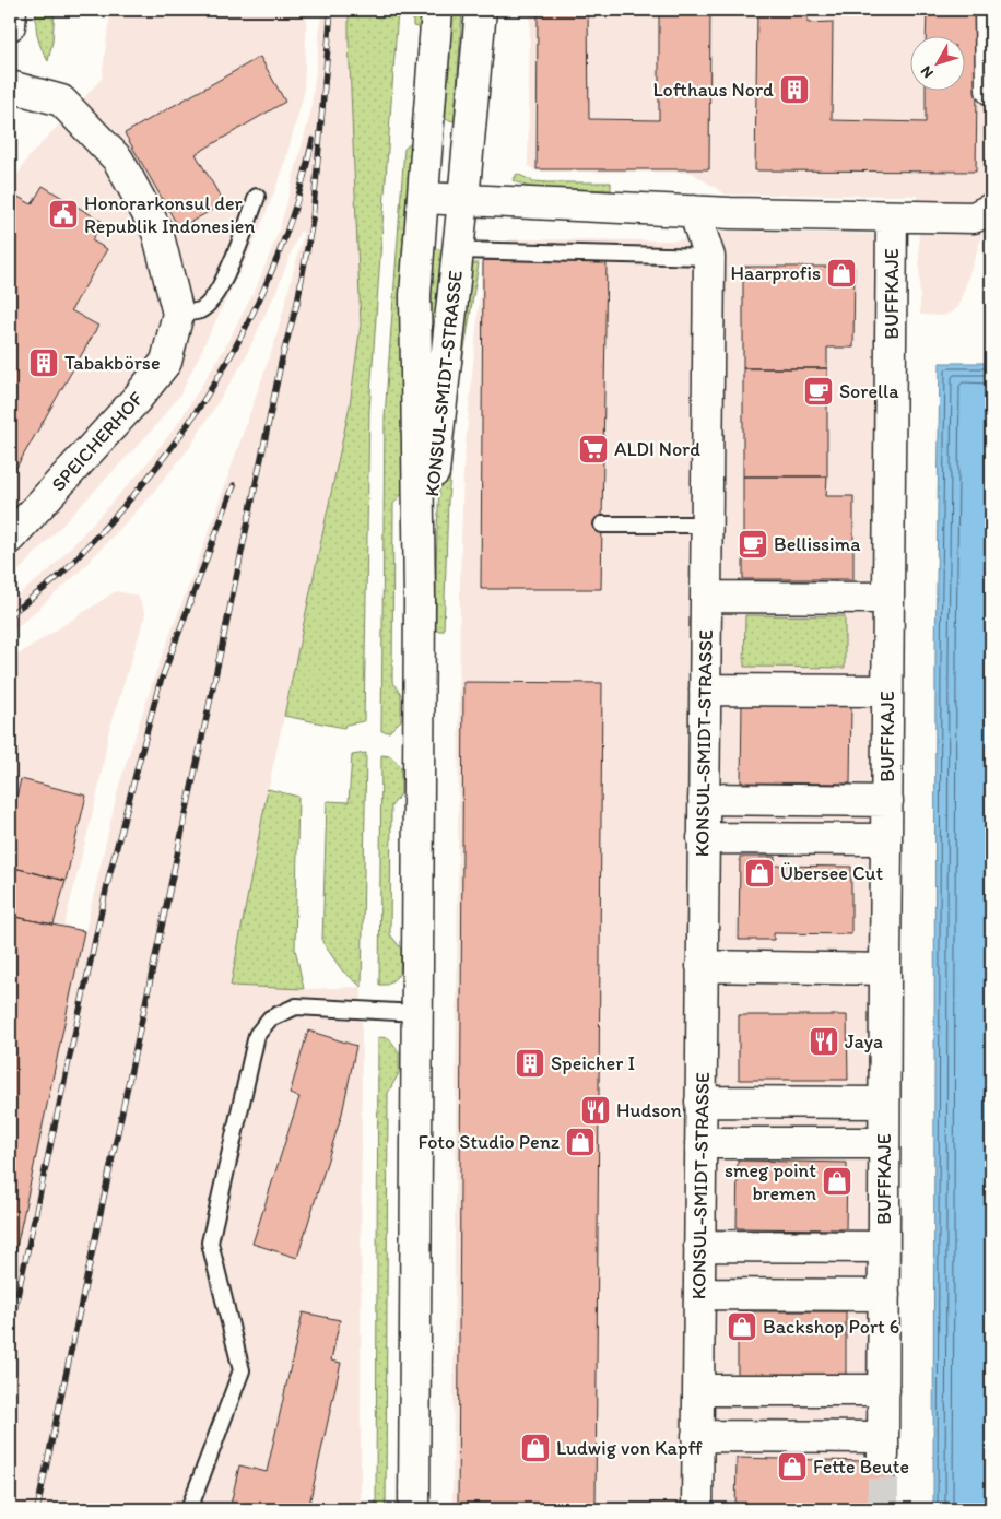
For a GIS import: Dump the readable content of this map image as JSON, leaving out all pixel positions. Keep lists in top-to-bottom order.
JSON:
{
  "streets": {
    "street": ["BUFFKAJE", "KONSUL-SMIDT-STRASSE", "SPEICHERHOF"]
  },
  "crossings": [
    ["BUFFKAJE", "KONSUL-SMIDT-STRASSE"]
  ],
  "places": {
    "building": ["Lofthaus Nord", "Tabakbörse", "Speicher I"],
    "public building": ["Honorarkonsul der Republik Indonesien"],
    "shop": [
      "Haarprofis",
      "Übersee Cut",
      "Foto Studio Penz",
      "smeg point bremen",
      "Backshop Port 6",
      "Ludwig von Kapff",
      "Fette Beute"
    ],
    "cafe": ["Sorella", "Bellissima"],
    "supermarket": ["ALDI Nord"],
    "restaurant": ["Jaya", "Hudson"]
  },
  "north": "bottom left"
}
